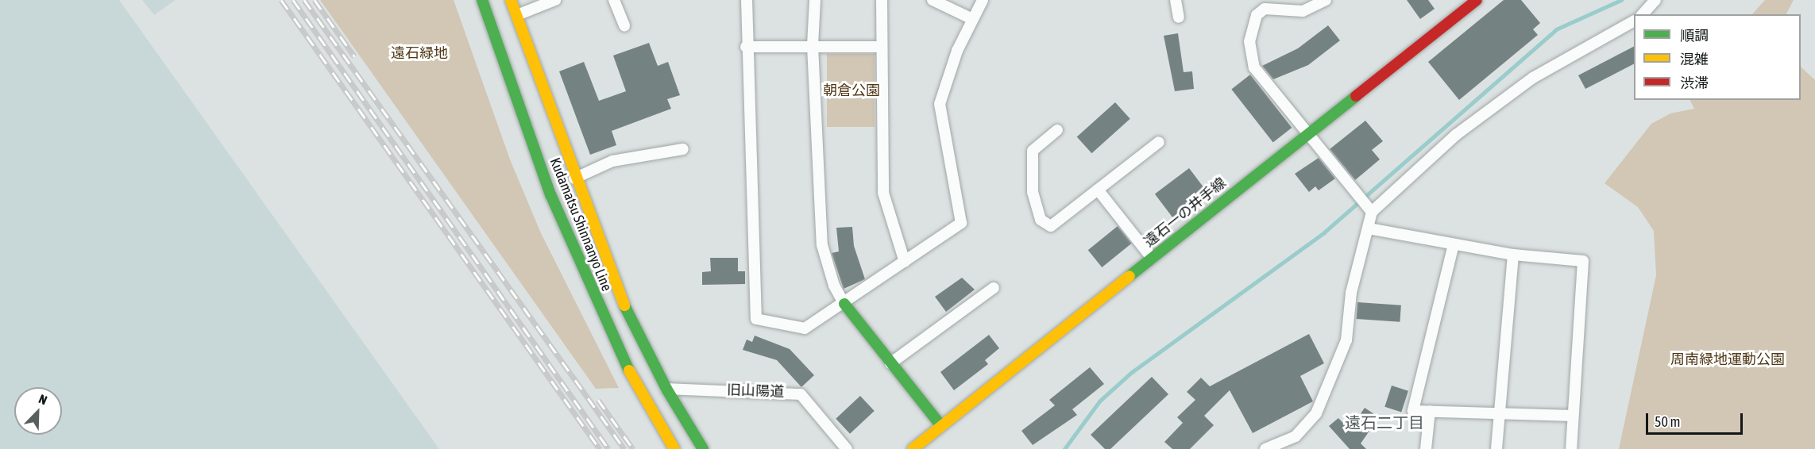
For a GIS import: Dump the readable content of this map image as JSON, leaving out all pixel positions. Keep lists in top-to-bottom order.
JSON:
{
  "streets": {
    "main road": ["遠石一の井手線", "Kudamatsu Shinnanyo Line"],
    "street": ["旧山陽道"]
  },
  "crossings": [
    ["Kudamatsu Shinnanyo Line", "旧山陽道"]
  ],
  "districts": ["遠石二丁目"],
  "parks": ["遠石緑地", "朝倉公園", "周南緑地運動公園"],
  "legend": ["順調", "混雑", "渋滞"],
  "scale_bar": "50 m",
  "north": "top right"
}
